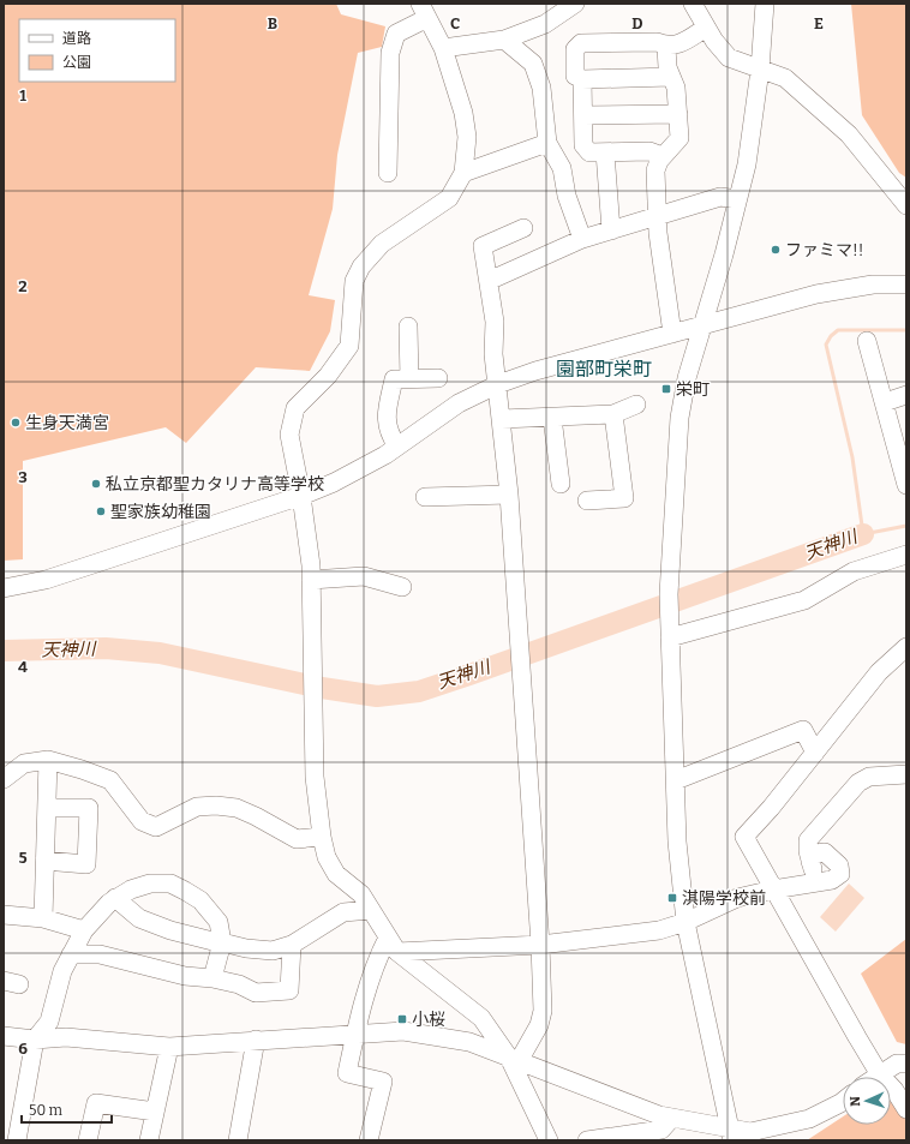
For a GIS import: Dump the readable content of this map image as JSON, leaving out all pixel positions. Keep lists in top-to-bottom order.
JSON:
{
  "districts": ["園部町栄町"],
  "water": ["天神川"],
  "places": {
    "other": [
      "ファミマ!!",
      "生身天満宮",
      "私立京都聖カタリナ高等学校",
      "聖家族幼稚園"
    ],
    "transit": ["栄町", "淇陽学校前", "小桜"]
  },
  "legend": ["道路", "公園"],
  "scale_bar": "50 m",
  "north": "left",
  "grid": {
    "columns": [
      "B",
      "C",
      "D",
      "E"
    ],
    "rows": [
      "1",
      "2",
      "3",
      "4",
      "5",
      "6"
    ]
  }
}
